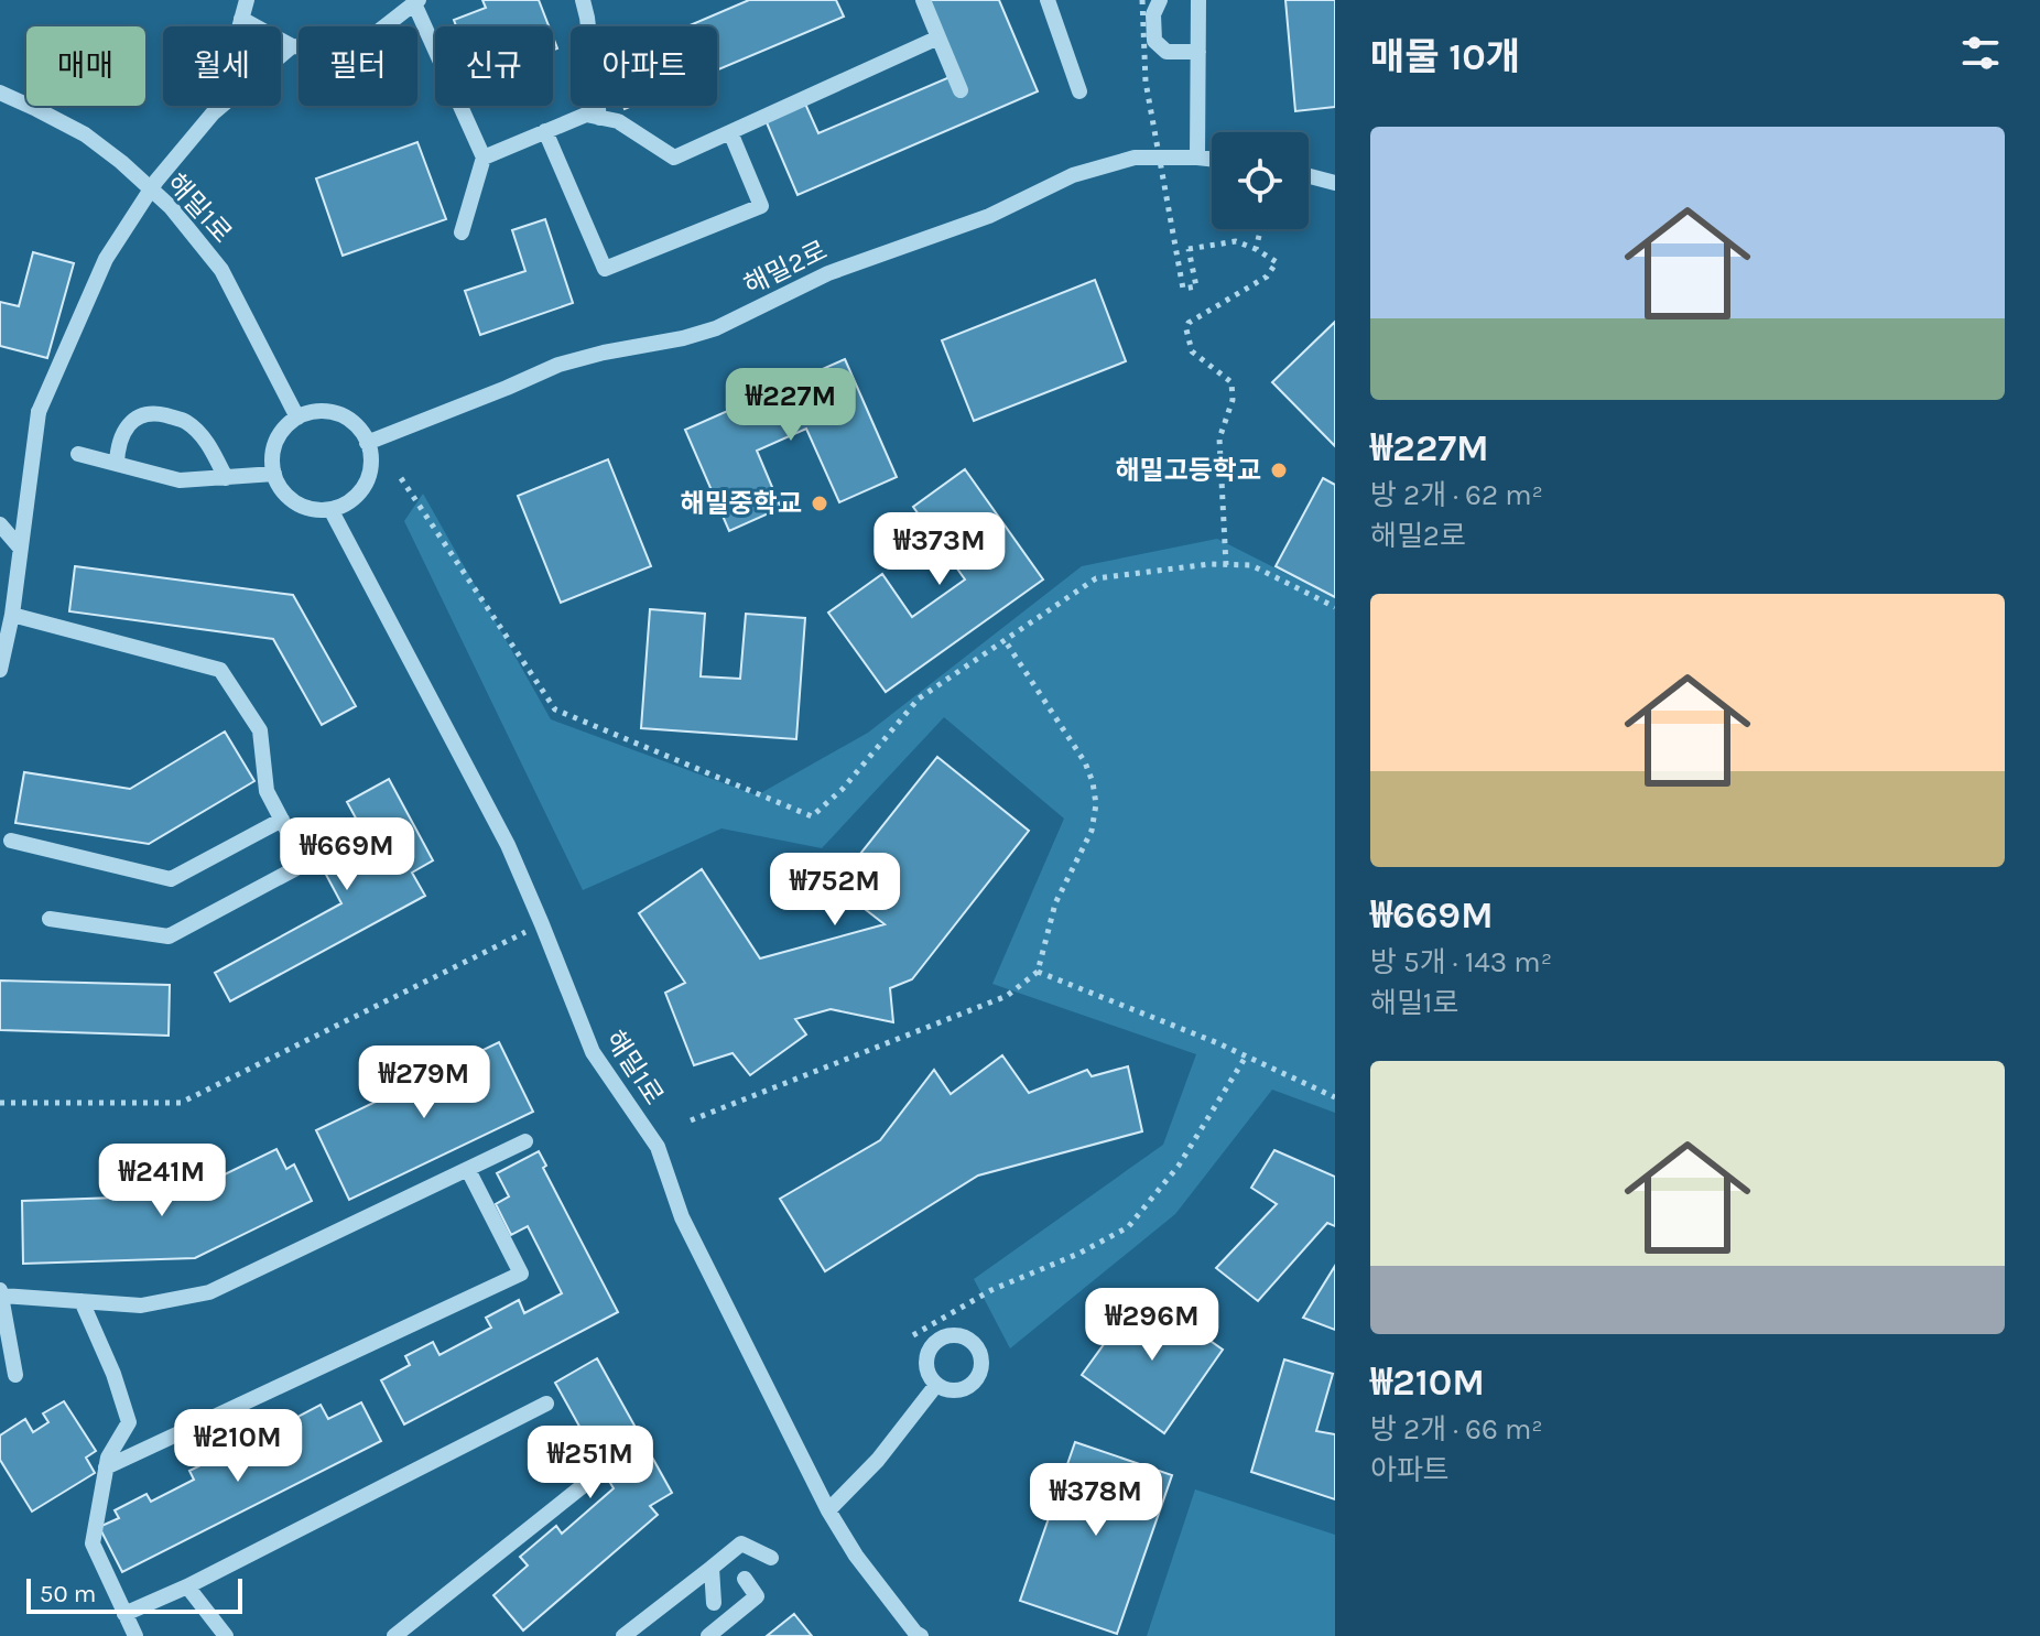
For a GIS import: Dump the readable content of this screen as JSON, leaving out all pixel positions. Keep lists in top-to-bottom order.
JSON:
{
  "streets": {
    "street": ["해밀1로", "해밀2로"]
  },
  "crossings": [
    ["해밀1로", "해밀2로"]
  ],
  "places": ["해밀고등학교", "해밀중학교"],
  "scale_bar": "50 m",
  "page": {
    "heading": "매물 10개",
    "chip": [
      "매매",
      "월세",
      "필터",
      "신규",
      "아파트"
    ],
    "list": [
      {
        "name": "₩227M",
        "note": "방 2개 · 62 m² · 해밀2로"
      },
      {
        "name": "₩669M",
        "note": "방 5개 · 143 m² · 해밀1로"
      },
      {
        "name": "₩210M",
        "note": "방 2개 · 66 m² · 아파트"
      }
    ],
    "price": [
      "₩227M",
      "₩373M",
      "₩669M",
      "₩752M",
      "₩279M",
      "₩241M",
      "₩296M",
      "₩210M",
      "₩251M",
      "₩378M"
    ],
    "scale": "50 m"
  }
}
